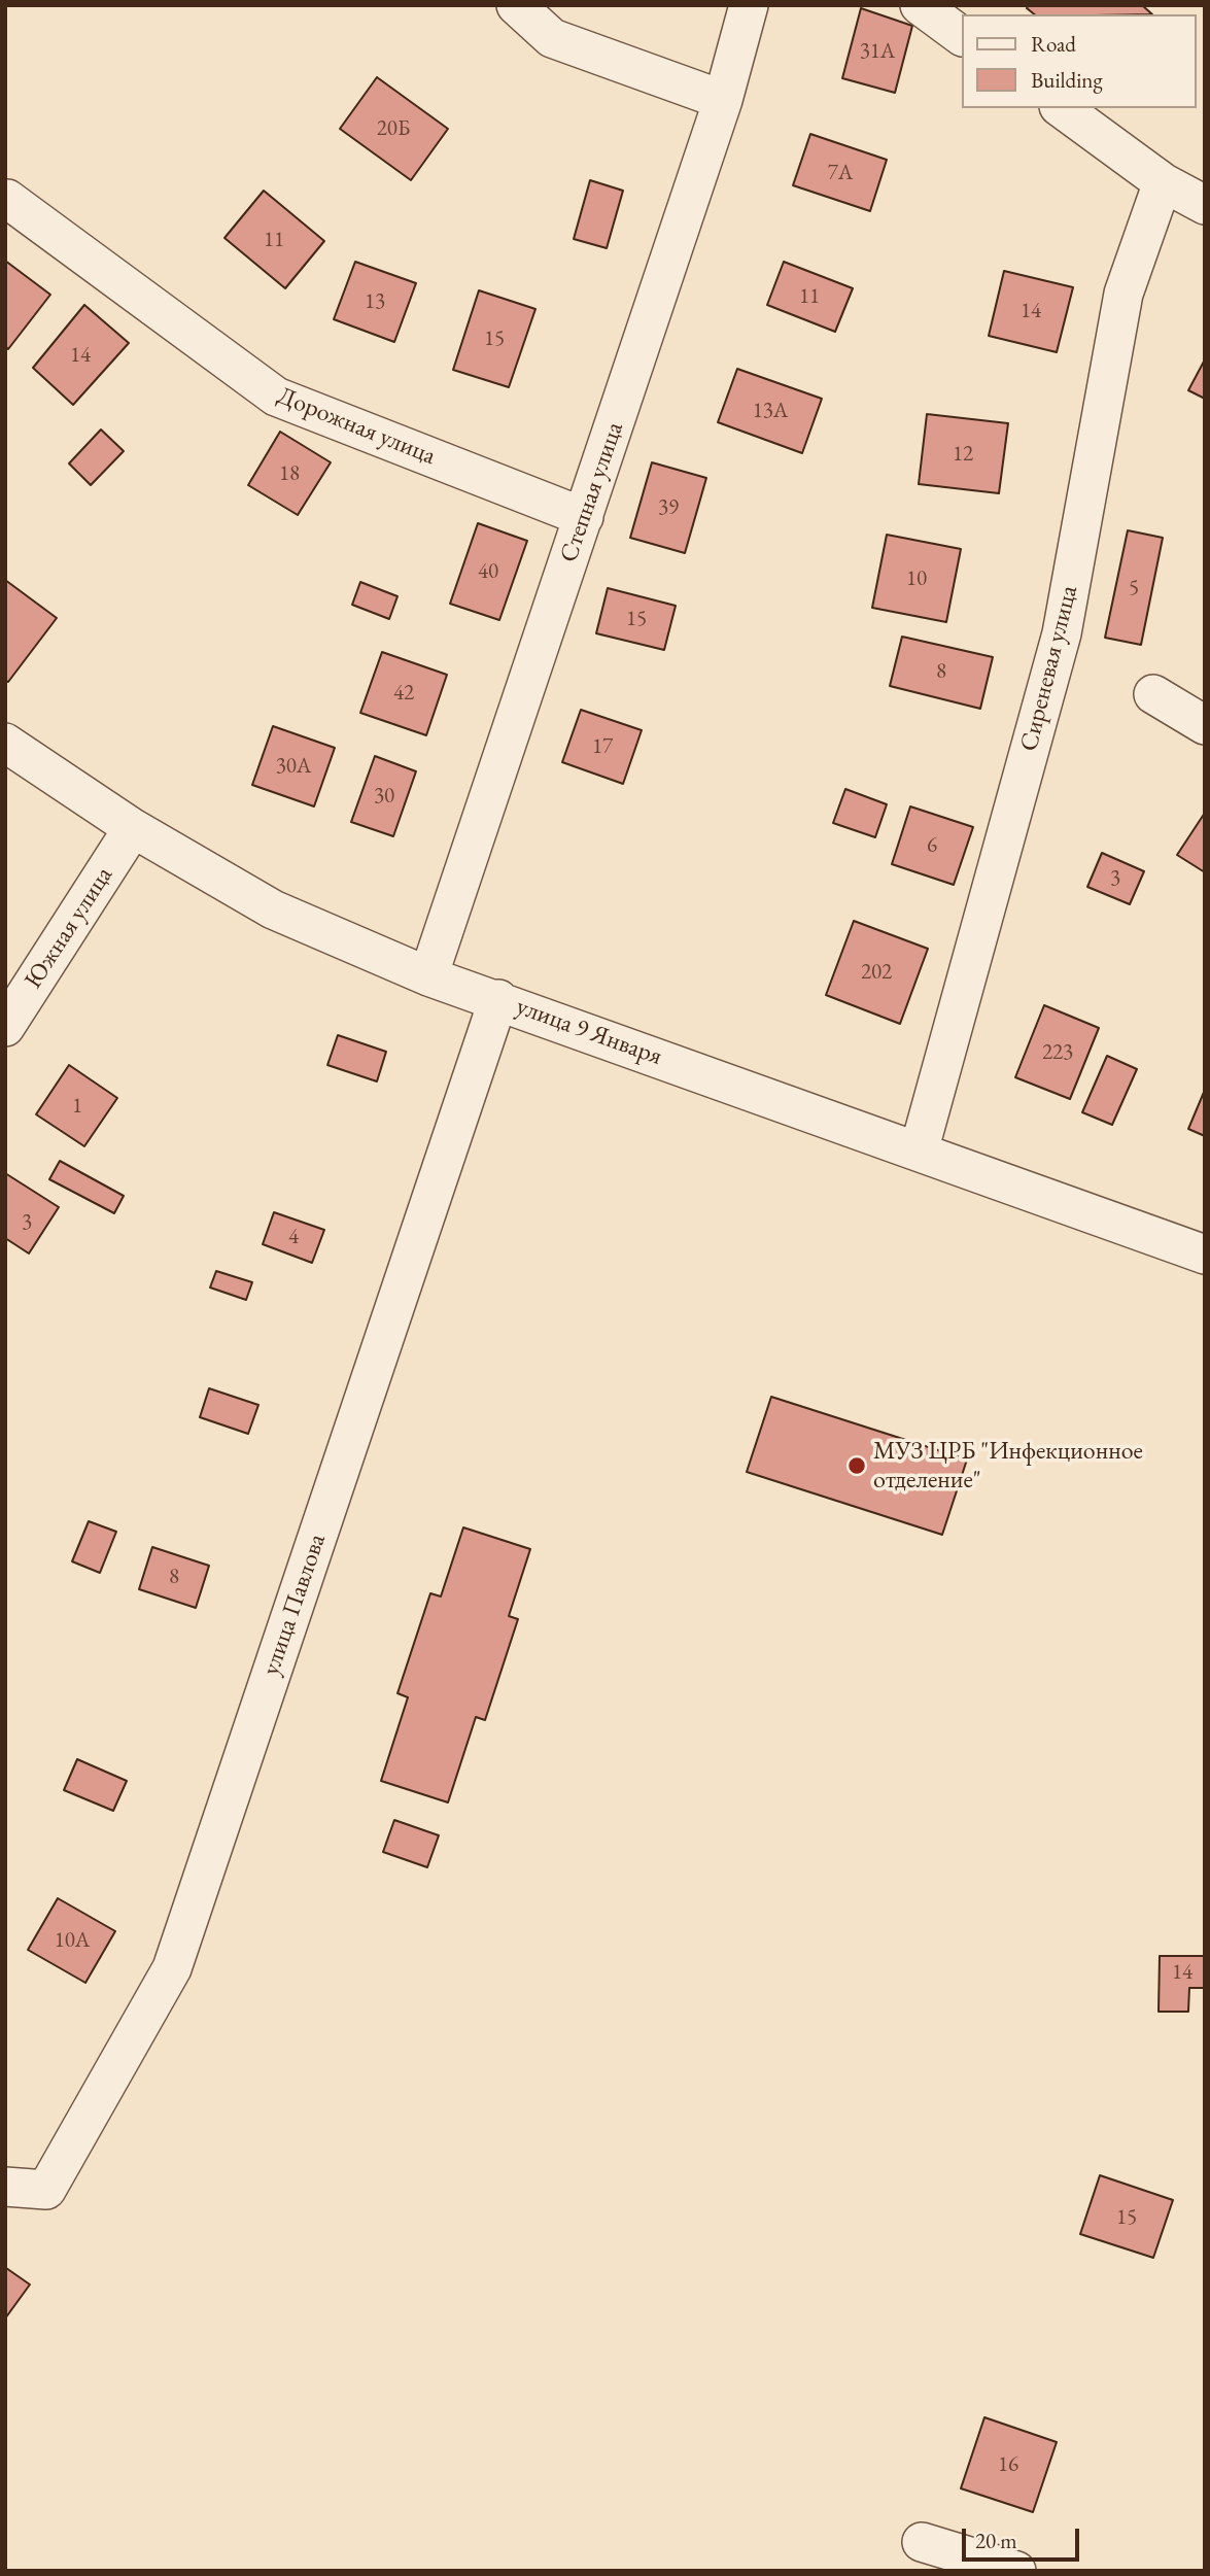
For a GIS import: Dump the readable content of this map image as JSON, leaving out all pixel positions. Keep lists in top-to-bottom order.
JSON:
{
  "streets": {
    "street": [
      "Дорожная улица",
      "Степная улица",
      "Сиреневая улица",
      "Южная улица",
      "улица 9 Января",
      "улица Павлова"
    ]
  },
  "crossings": [
    ["Дорожная улица", "Степная улица"],
    ["Степная улица", "улица 9 Января"],
    ["Сиреневая улица", "улица 9 Января"],
    ["Южная улица", "улица 9 Января"],
    ["улица 9 Января", "улица Павлова"]
  ],
  "places": ["МУЗ ЦРБ \"Инфекционное отделение\""],
  "house_numbers": [
    "31А",
    "20Б",
    "7А",
    "11",
    "11",
    "13",
    "14",
    "15",
    "14",
    "13А",
    "12",
    "18",
    "39",
    "40",
    "10",
    "5",
    "15",
    "8",
    "42",
    "17",
    "30А",
    "30",
    "6",
    "3",
    "202",
    "223",
    "1",
    "3",
    "4",
    "8",
    "10А",
    "14",
    "15",
    "16"
  ],
  "legend": ["Road", "Building"],
  "scale_bar": "20 m"
}
